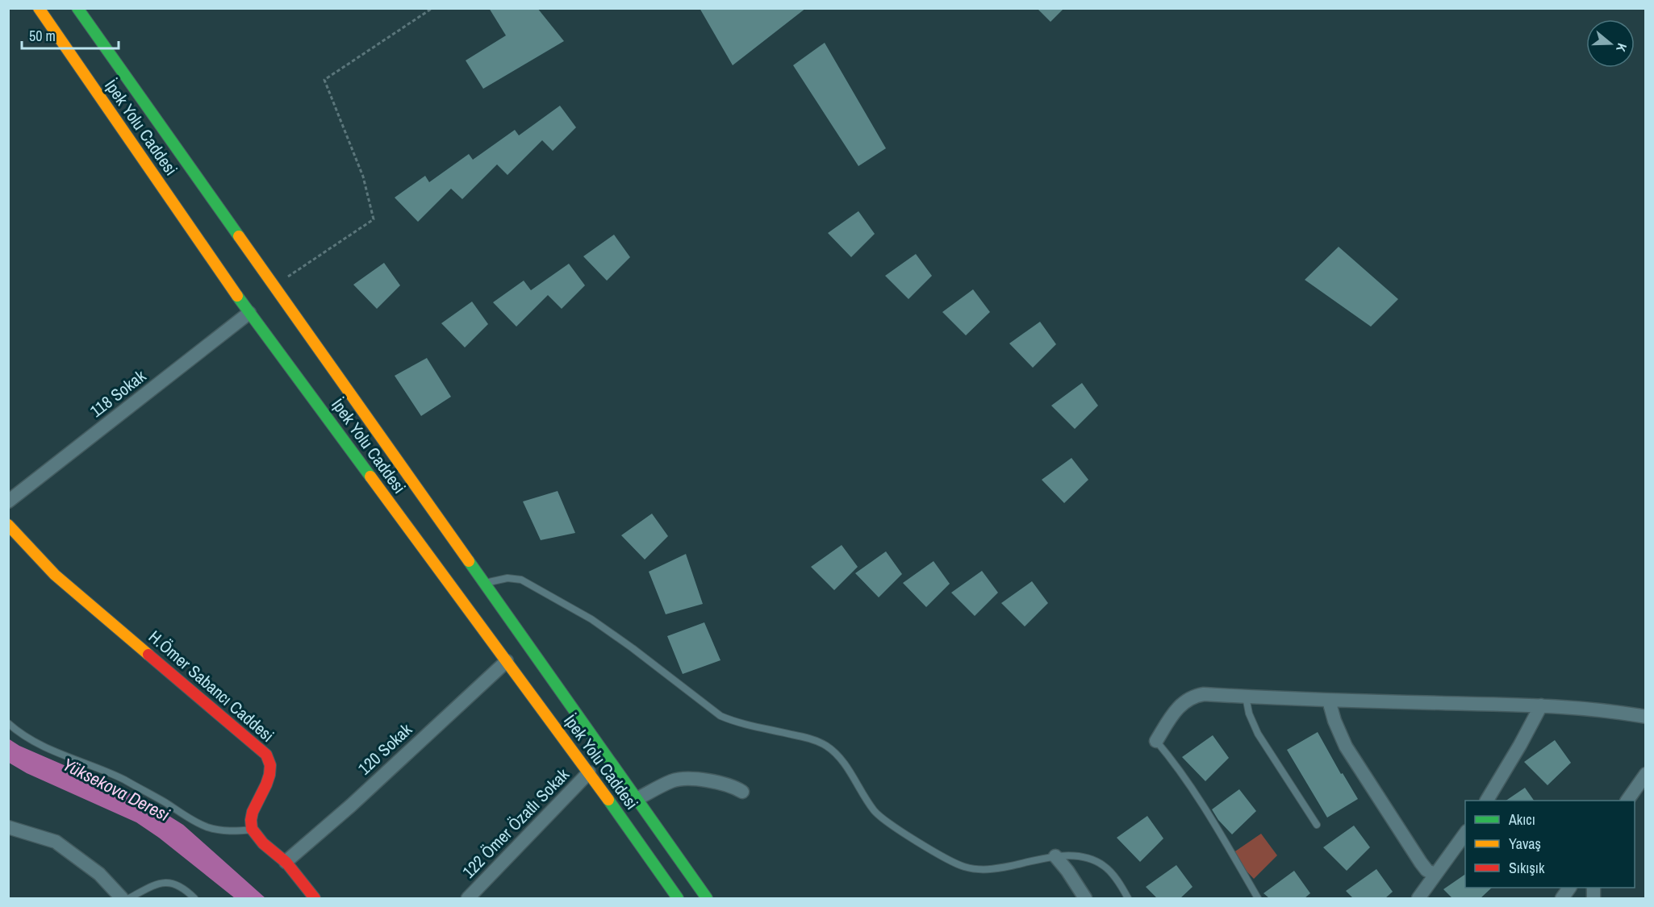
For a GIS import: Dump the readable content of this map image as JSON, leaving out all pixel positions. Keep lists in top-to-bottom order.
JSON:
{
  "streets": {
    "main road": ["İpek Yolu Caddesi", "H.Ömer Sabancı Caddesi"],
    "street": ["118 Sokak", "120 Sokak", "122 Ömer Özatlı Sokak"]
  },
  "crossings": [
    ["İpek Yolu Caddesi", "118 Sokak"],
    ["İpek Yolu Caddesi", "120 Sokak"],
    ["İpek Yolu Caddesi", "122 Ömer Özatlı Sokak"]
  ],
  "water": ["Yüksekova Deresi"],
  "legend": ["Akıcı", "Yavaş", "Sıkışık"],
  "scale_bar": "50 m",
  "north": "right"
}
